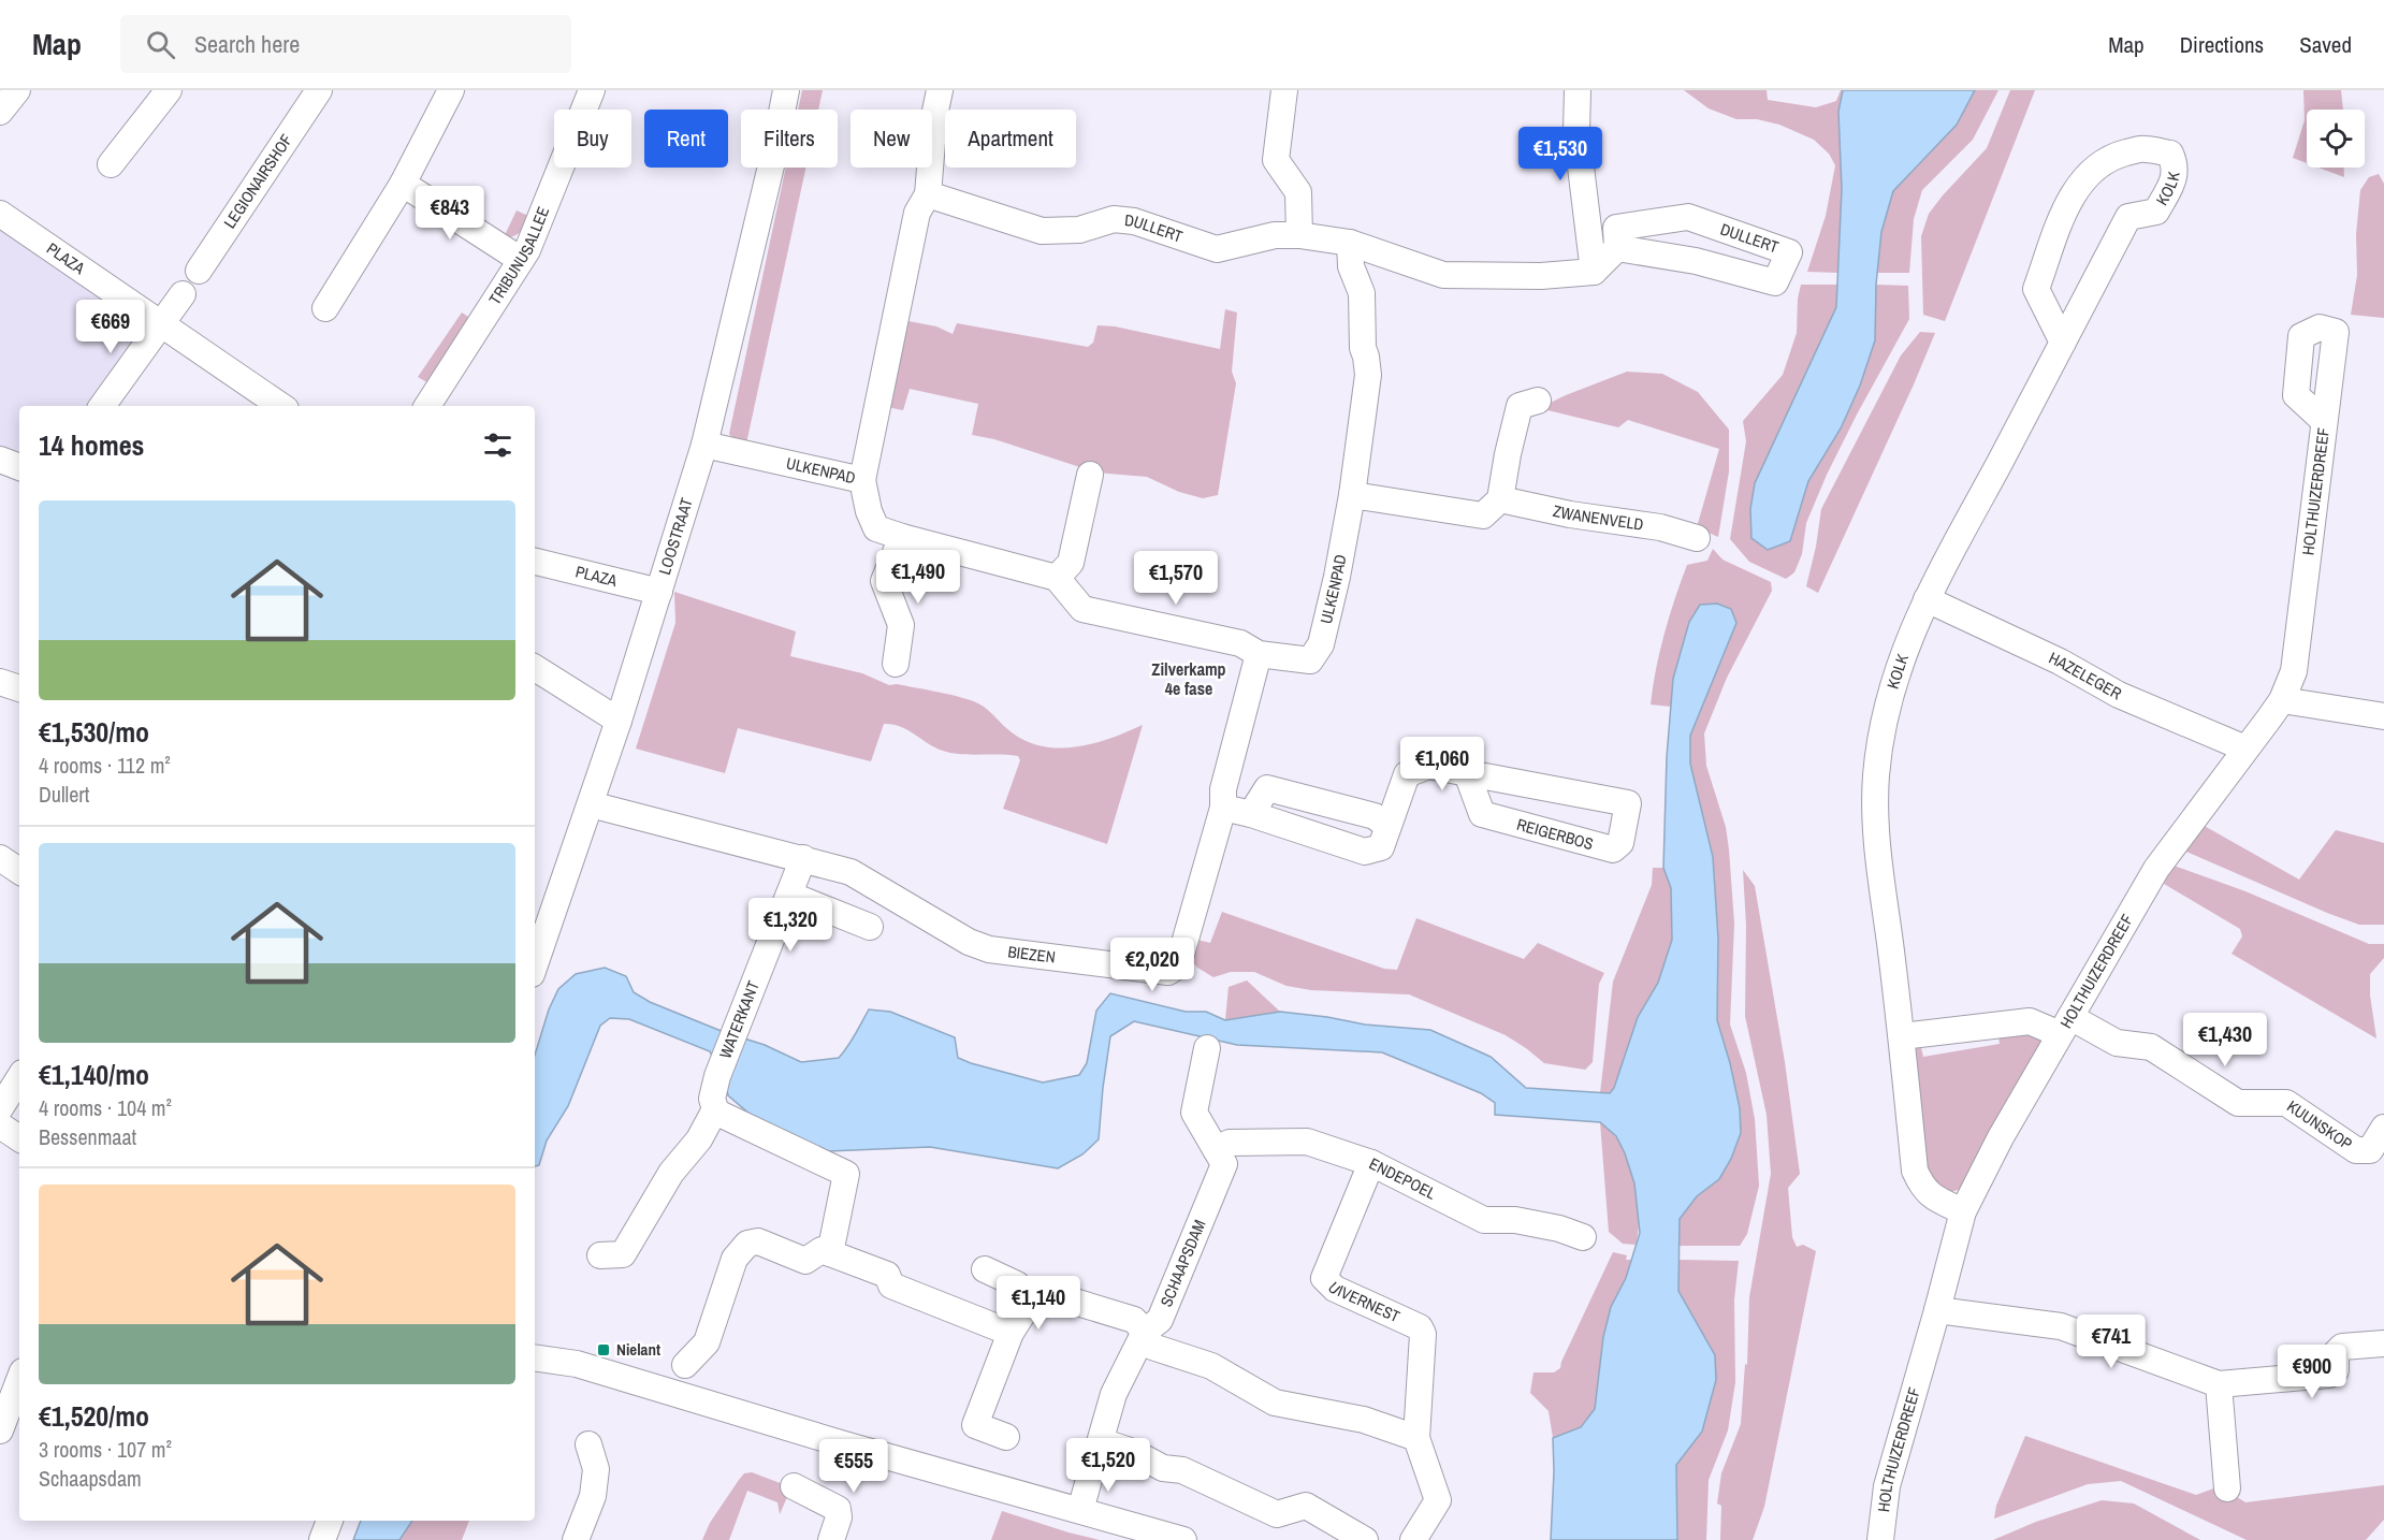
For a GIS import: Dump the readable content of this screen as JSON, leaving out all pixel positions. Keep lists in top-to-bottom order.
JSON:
{
  "streets": {
    "street": [
      "LEGIONAIRSHOF",
      "KOLK",
      "DULLERT",
      "TRIBUNUSALLEE",
      "PLAZA",
      "ULKENPAD",
      "HOLTHUIZERDREEF",
      "ZWANENVELD",
      "LOOSTRAAT",
      "HAZELEGER",
      "REIGERBOS",
      "BIEZEN",
      "WATERKANT",
      "KUUNSKOP",
      "ENDEPOEL",
      "SCHAAPSDAM",
      "UIVERNEST"
    ]
  },
  "crossings": [
    ["KOLK", "HOLTHUIZERDREEF"],
    ["KOLK", "HAZELEGER"],
    ["DULLERT", "ULKENPAD"],
    ["PLAZA", "LOOSTRAAT"],
    ["ULKENPAD", "LOOSTRAAT"],
    ["ULKENPAD", "BIEZEN"],
    ["HOLTHUIZERDREEF", "HAZELEGER"],
    ["HOLTHUIZERDREEF", "KUUNSKOP"],
    ["LOOSTRAAT", "BIEZEN"],
    ["REIGERBOS", "BIEZEN"],
    ["BIEZEN", "WATERKANT"],
    ["ENDEPOEL", "SCHAAPSDAM"],
    ["ENDEPOEL", "UIVERNEST"]
  ],
  "districts": ["Zilverkamp 4e fase"],
  "places": {
    "transit": ["Nielant"]
  },
  "page": {
    "header": "Map",
    "search": "Search here",
    "nav": ["Map", "Directions", "Saved"],
    "chip": [
      "Buy",
      "Rent",
      "Filters",
      "New",
      "Apartment"
    ],
    "price": [
      "€1,530",
      "€843",
      "€669",
      "€1,490",
      "€1,570",
      "€1,060",
      "€1,320",
      "€2,020",
      "€1,430",
      "€1,140",
      "€741",
      "€900",
      "€1,520",
      "€555"
    ],
    "heading": "14 homes",
    "list": [
      {
        "name": "€1,530/mo",
        "note": "4 rooms · 112 m² · Dullert"
      },
      {
        "name": "€1,140/mo",
        "note": "4 rooms · 104 m² · Bessenmaat"
      },
      {
        "name": "€1,520/mo",
        "note": "3 rooms · 107 m² · Schaapsdam"
      }
    ]
  }
}
